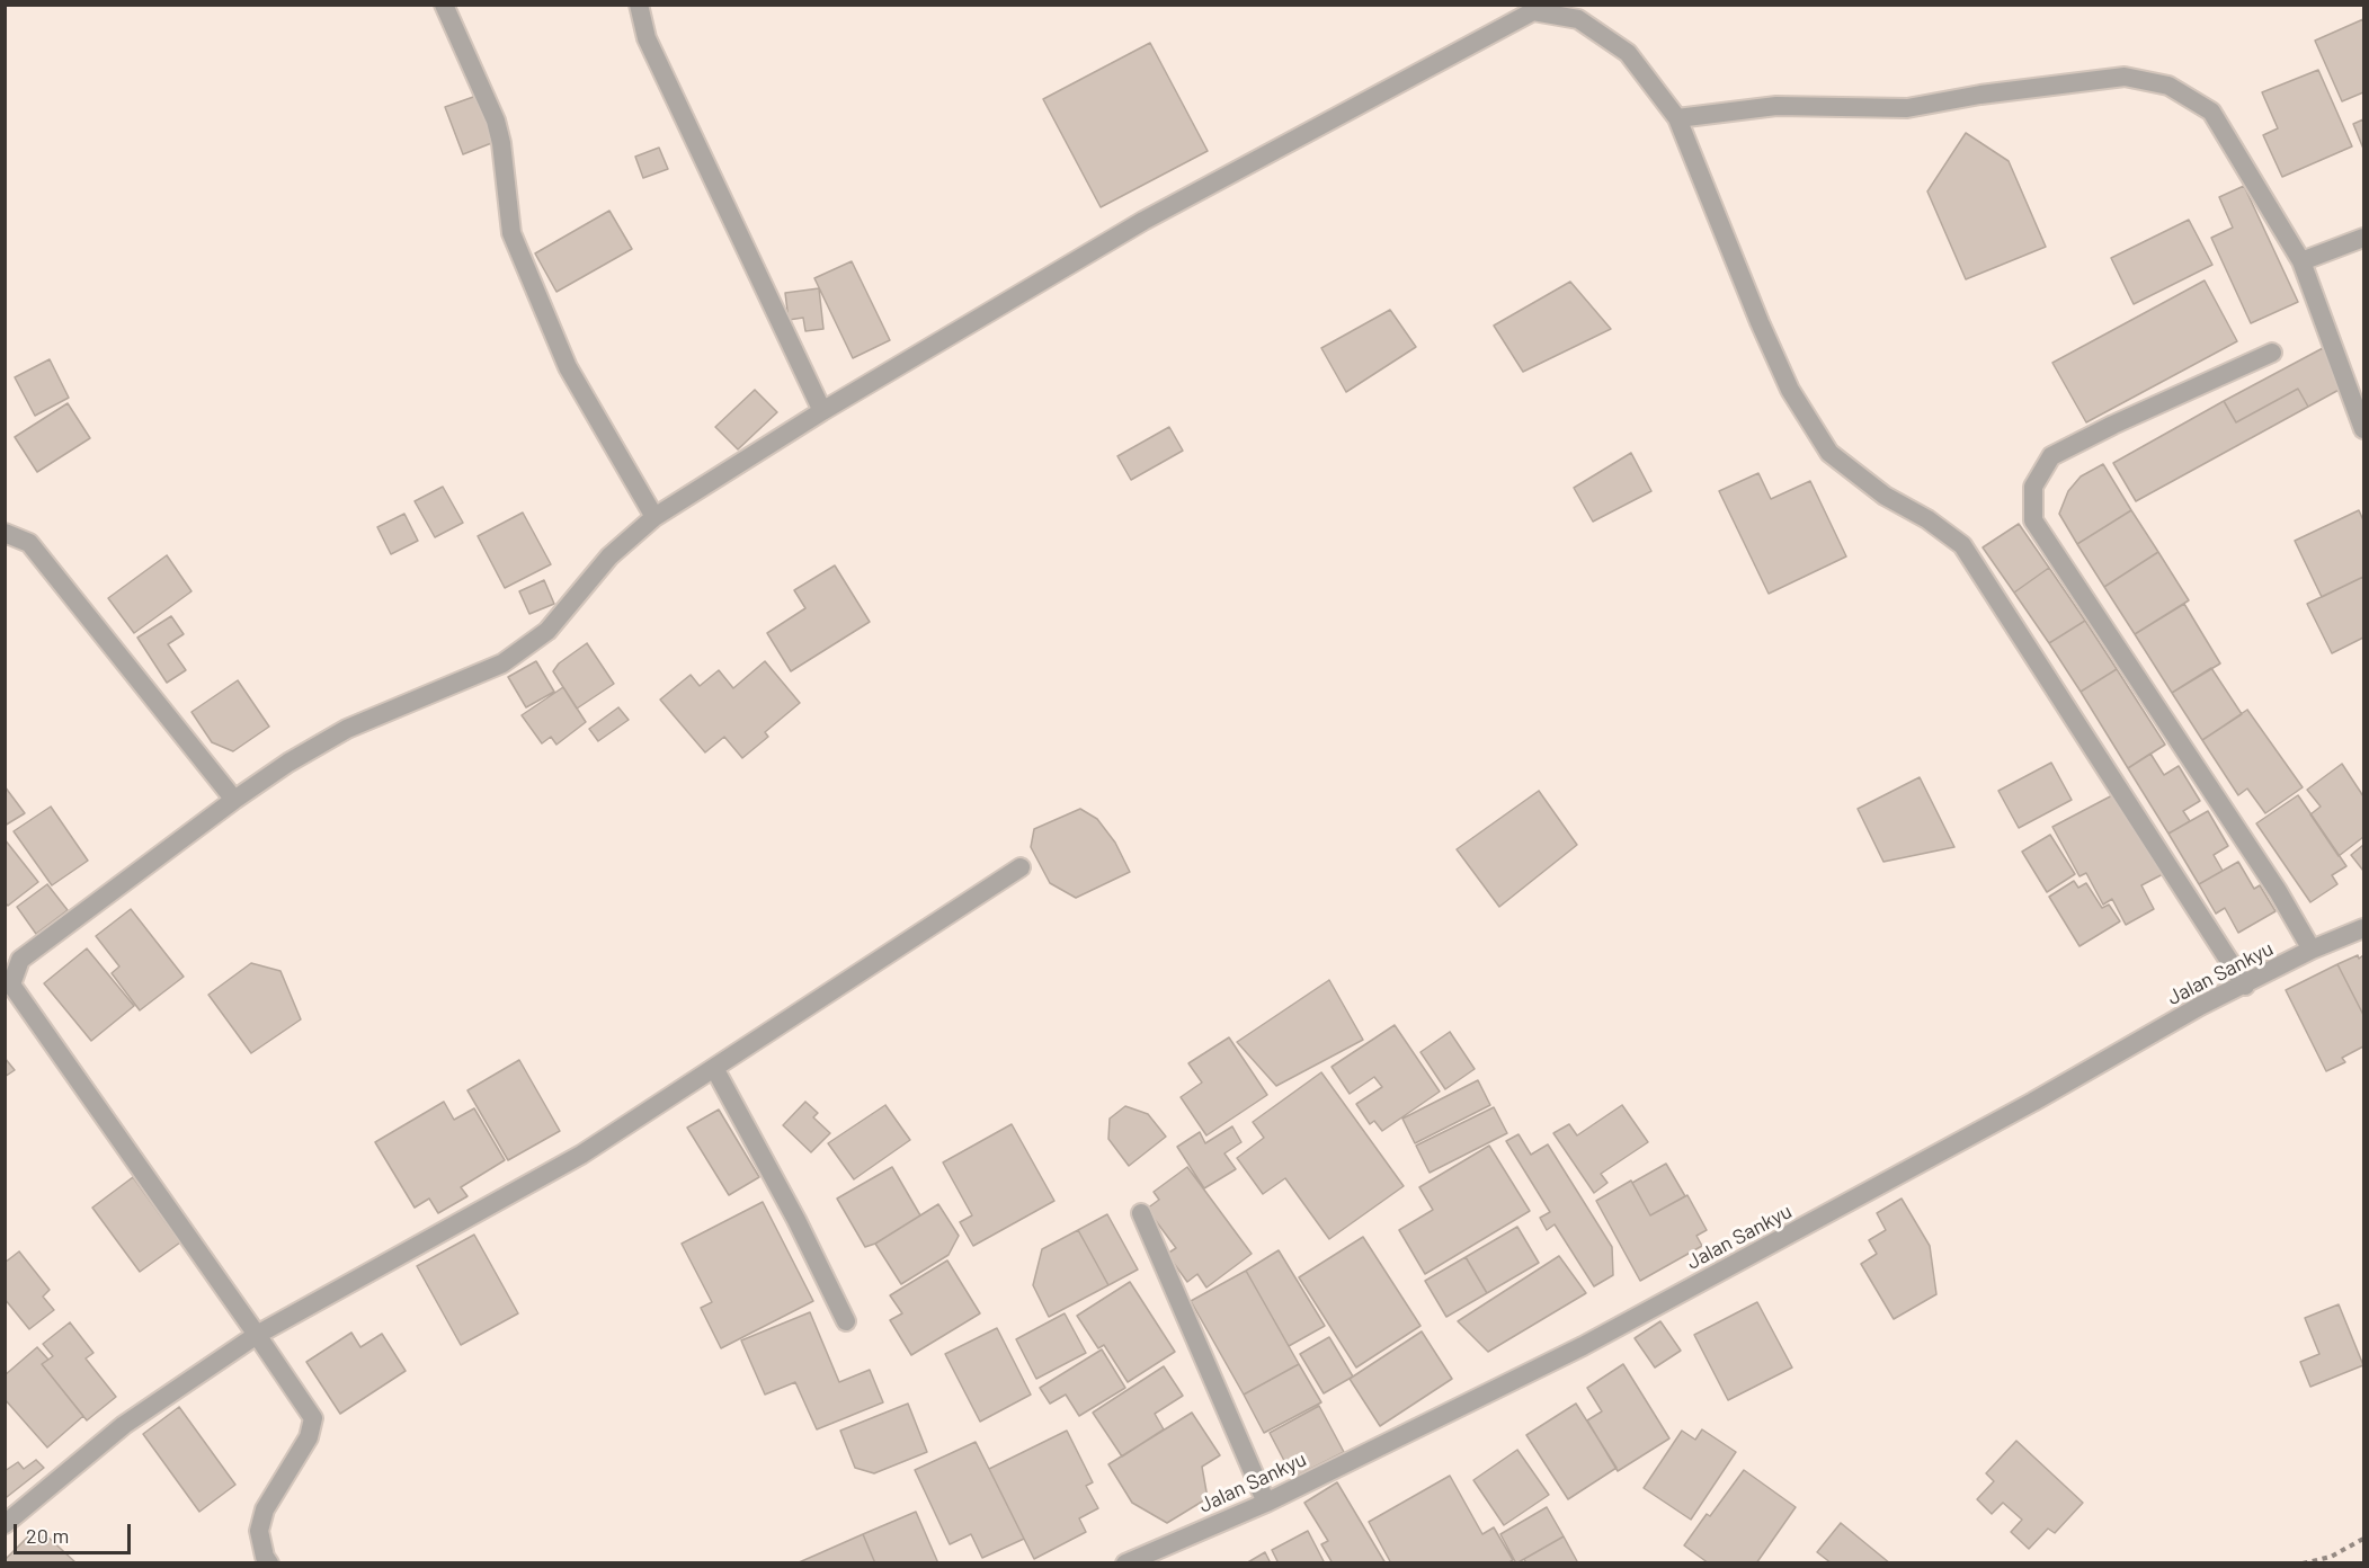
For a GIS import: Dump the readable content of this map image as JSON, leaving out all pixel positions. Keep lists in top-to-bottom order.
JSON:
{
  "streets": {
    "street": ["Jalan Sankyu"]
  },
  "scale_bar": "20 m"
}
